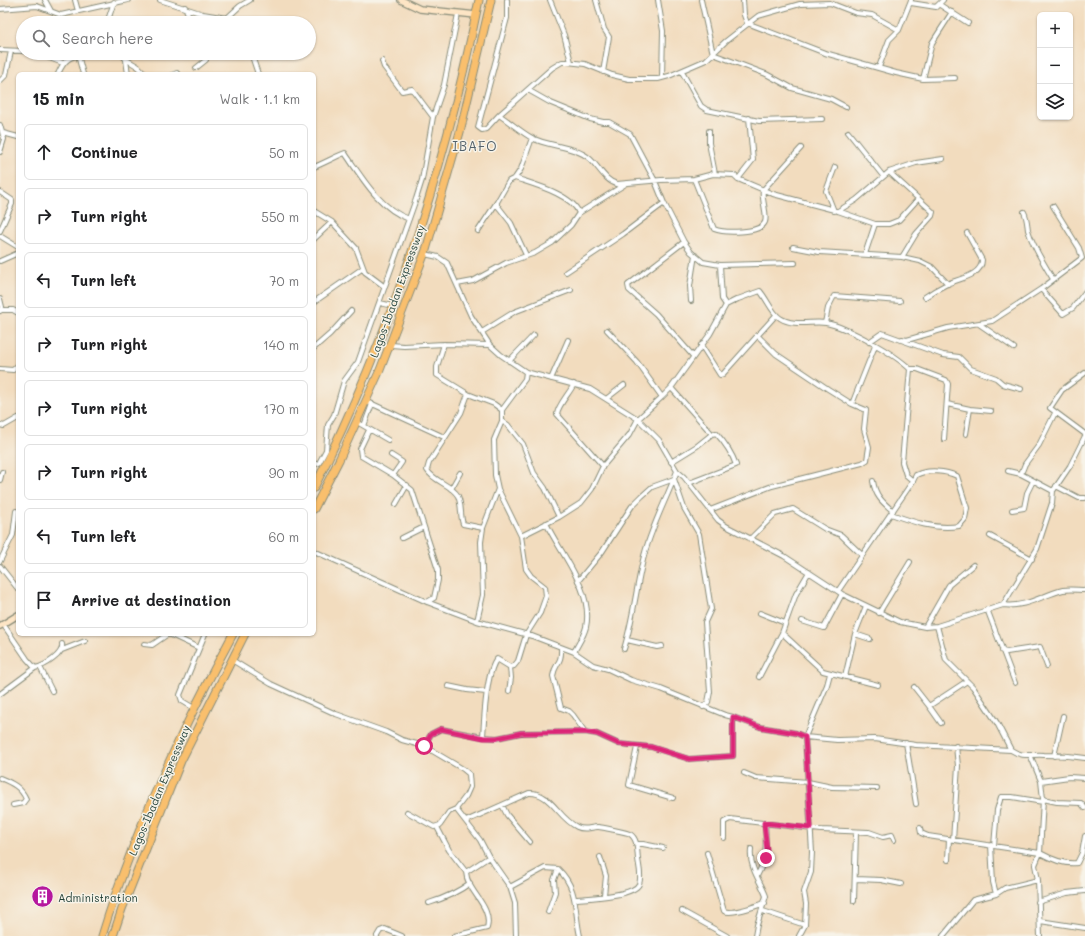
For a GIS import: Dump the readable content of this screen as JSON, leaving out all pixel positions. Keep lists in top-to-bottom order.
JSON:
{
  "streets": {
    "highway": ["Lagos-Ibadan Expressway"]
  },
  "districts": ["IBAFO"],
  "places": {
    "building": ["Administration"]
  },
  "page": {
    "map_buttons": ["+", "−"],
    "search": "Search here",
    "heading": ["15 min", "Walk · 1.1 km"],
    "list": [
      ["Continue", "50 m"],
      ["Turn right", "550 m"],
      ["Turn left", "70 m"],
      ["Turn right", "140 m"],
      ["Turn right", "170 m"],
      ["Turn right", "90 m"],
      ["Turn left", "60 m"],
      "Arrive at destination"
    ]
  }
}
